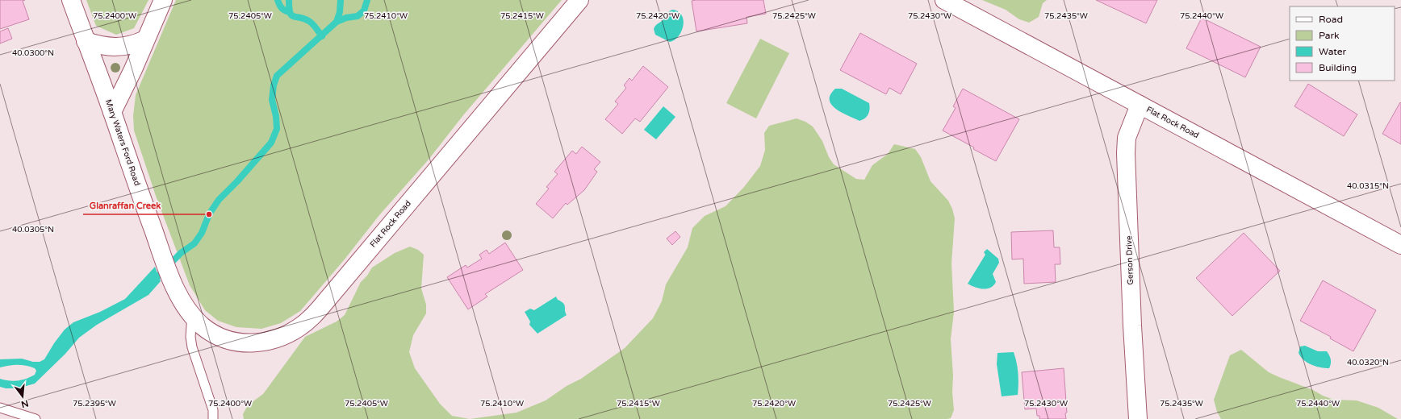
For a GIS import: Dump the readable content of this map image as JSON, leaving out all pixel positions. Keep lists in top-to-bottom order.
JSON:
{
  "streets": {
    "street": ["Flat Rock Road", "Mary Waters Ford Road", "Gerson Drive"]
  },
  "crossings": [
    ["Flat Rock Road", "Mary Waters Ford Road"],
    ["Flat Rock Road", "Gerson Drive"]
  ],
  "places": ["Glanraffan Creek"],
  "legend": [
    "Road",
    "Park",
    "Water",
    "Building"
  ],
  "north": "bottom",
  "coordinates": [
    "75.2400°W",
    "75.2405°W",
    "75.2410°W",
    "75.2415°W",
    "75.2420°W",
    "75.2425°W",
    "75.2430°W",
    "75.2435°W",
    "75.2440°W",
    "40.0300°N",
    "40.0315°N",
    "40.0305°N",
    "40.0320°N",
    "75.2395°W"
  ]
}
